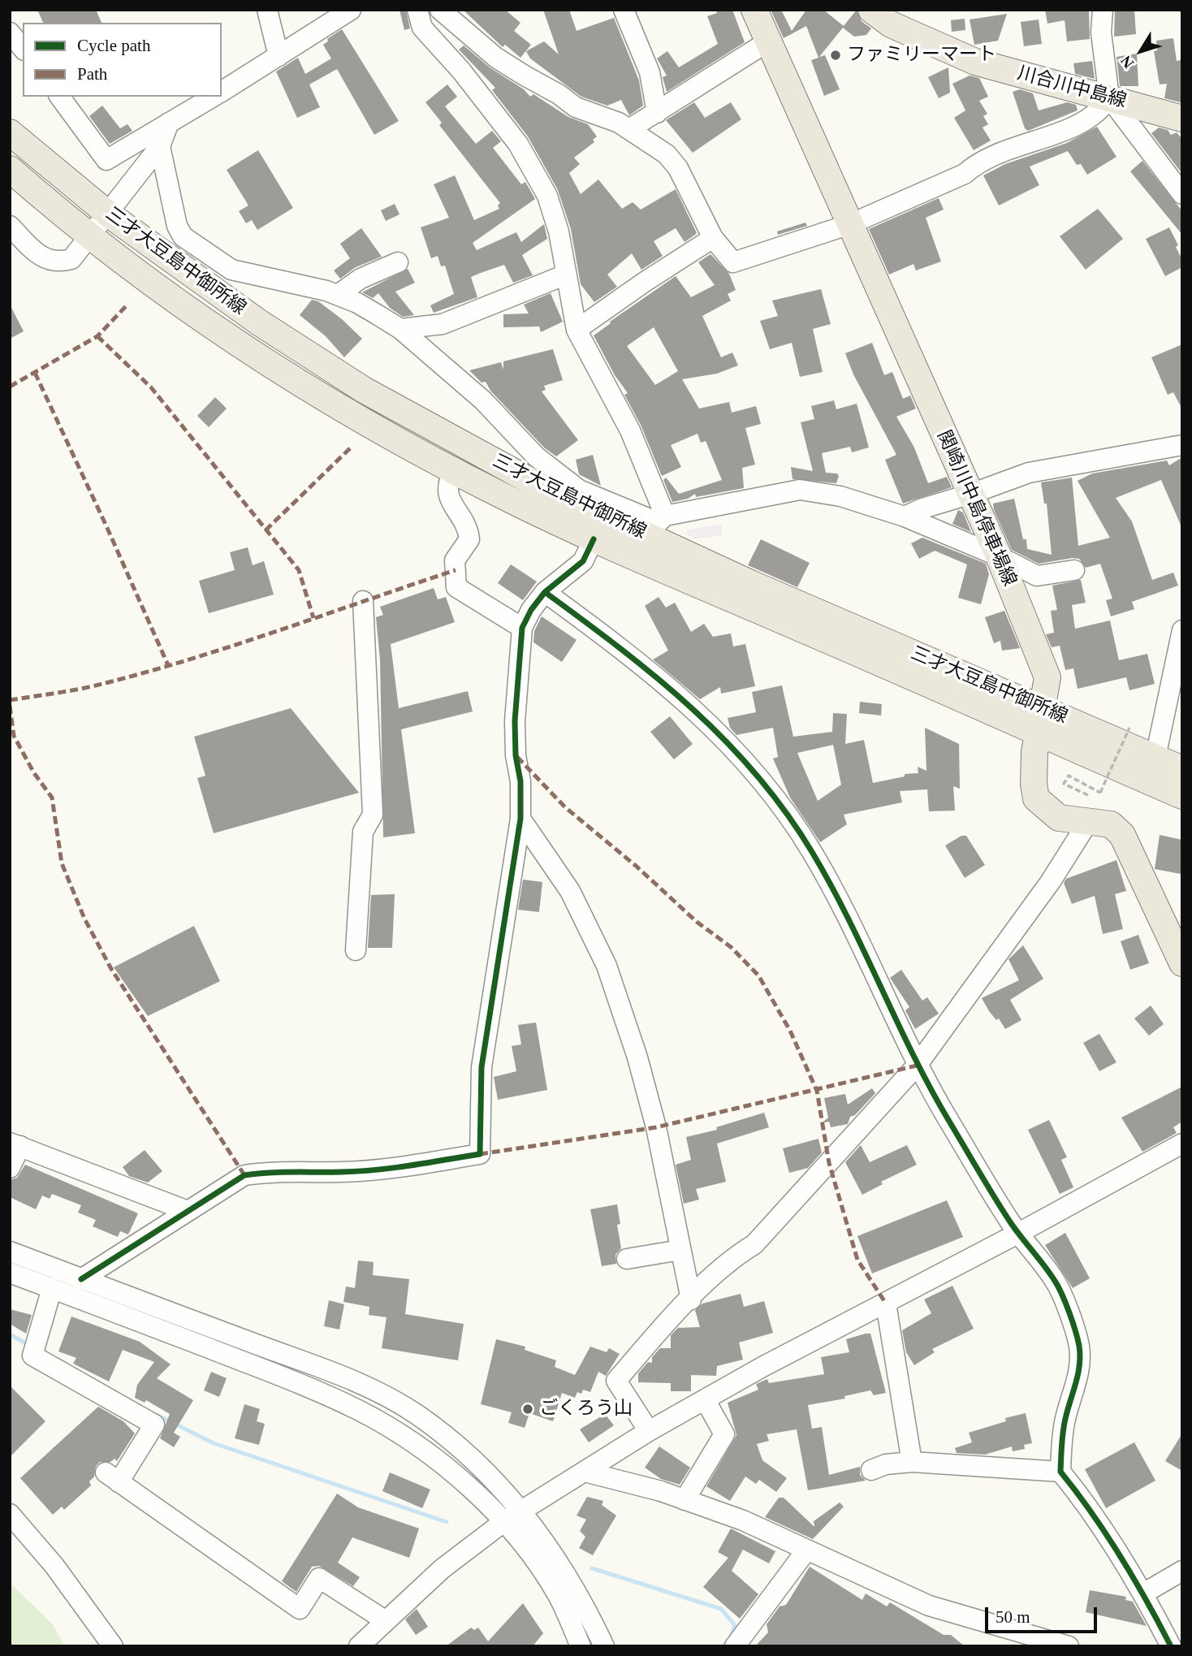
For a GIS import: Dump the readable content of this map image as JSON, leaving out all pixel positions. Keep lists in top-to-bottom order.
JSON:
{
  "streets": {
    "main road": ["川合川中島線", "三才大豆島中御所線", "関崎川中島停車場線"]
  },
  "crossings": [
    ["三才大豆島中御所線", "関崎川中島停車場線"]
  ],
  "places": ["ファミリーマート", "ごくろう山"],
  "legend": ["Cycle path", "Path"],
  "scale_bar": "50 m",
  "north": "bottom left"
}
